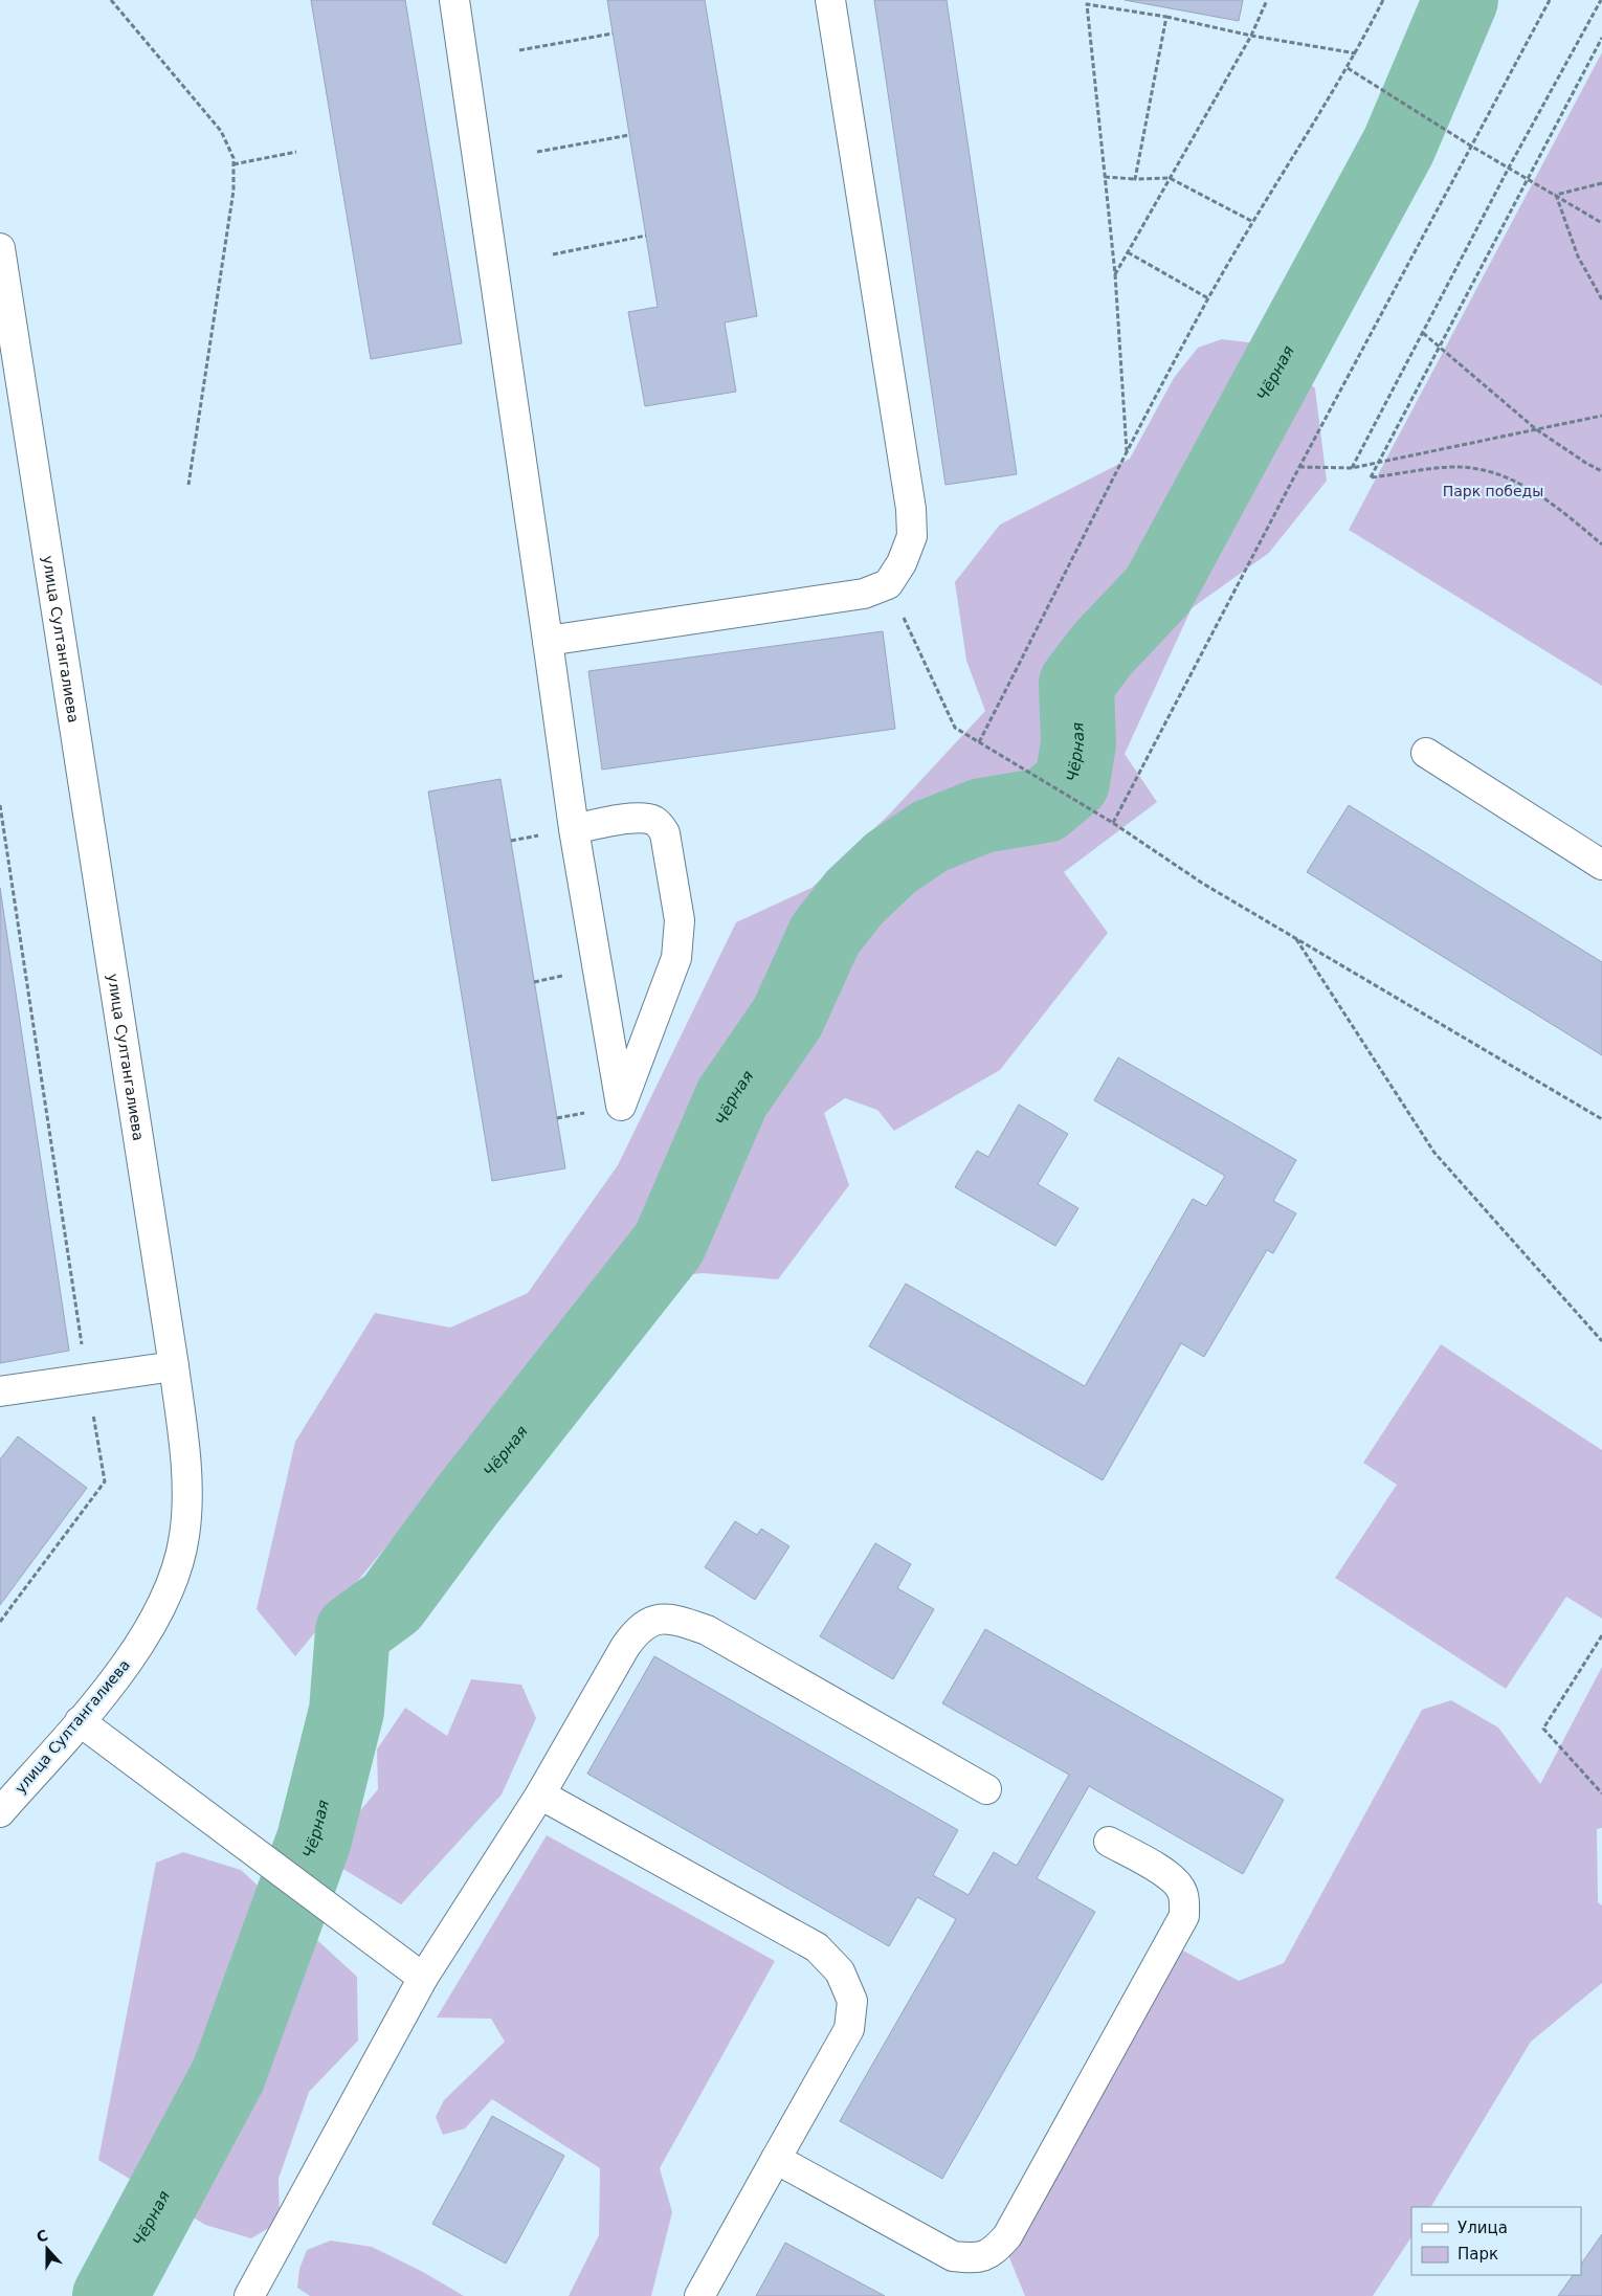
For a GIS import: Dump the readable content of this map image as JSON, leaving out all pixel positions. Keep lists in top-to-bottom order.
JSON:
{
  "streets": {
    "street": ["улица Султангалиева"]
  },
  "water": ["Чёрная"],
  "parks": ["Парк победы"],
  "legend": ["Улица", "Парк"],
  "north": "top"
}
